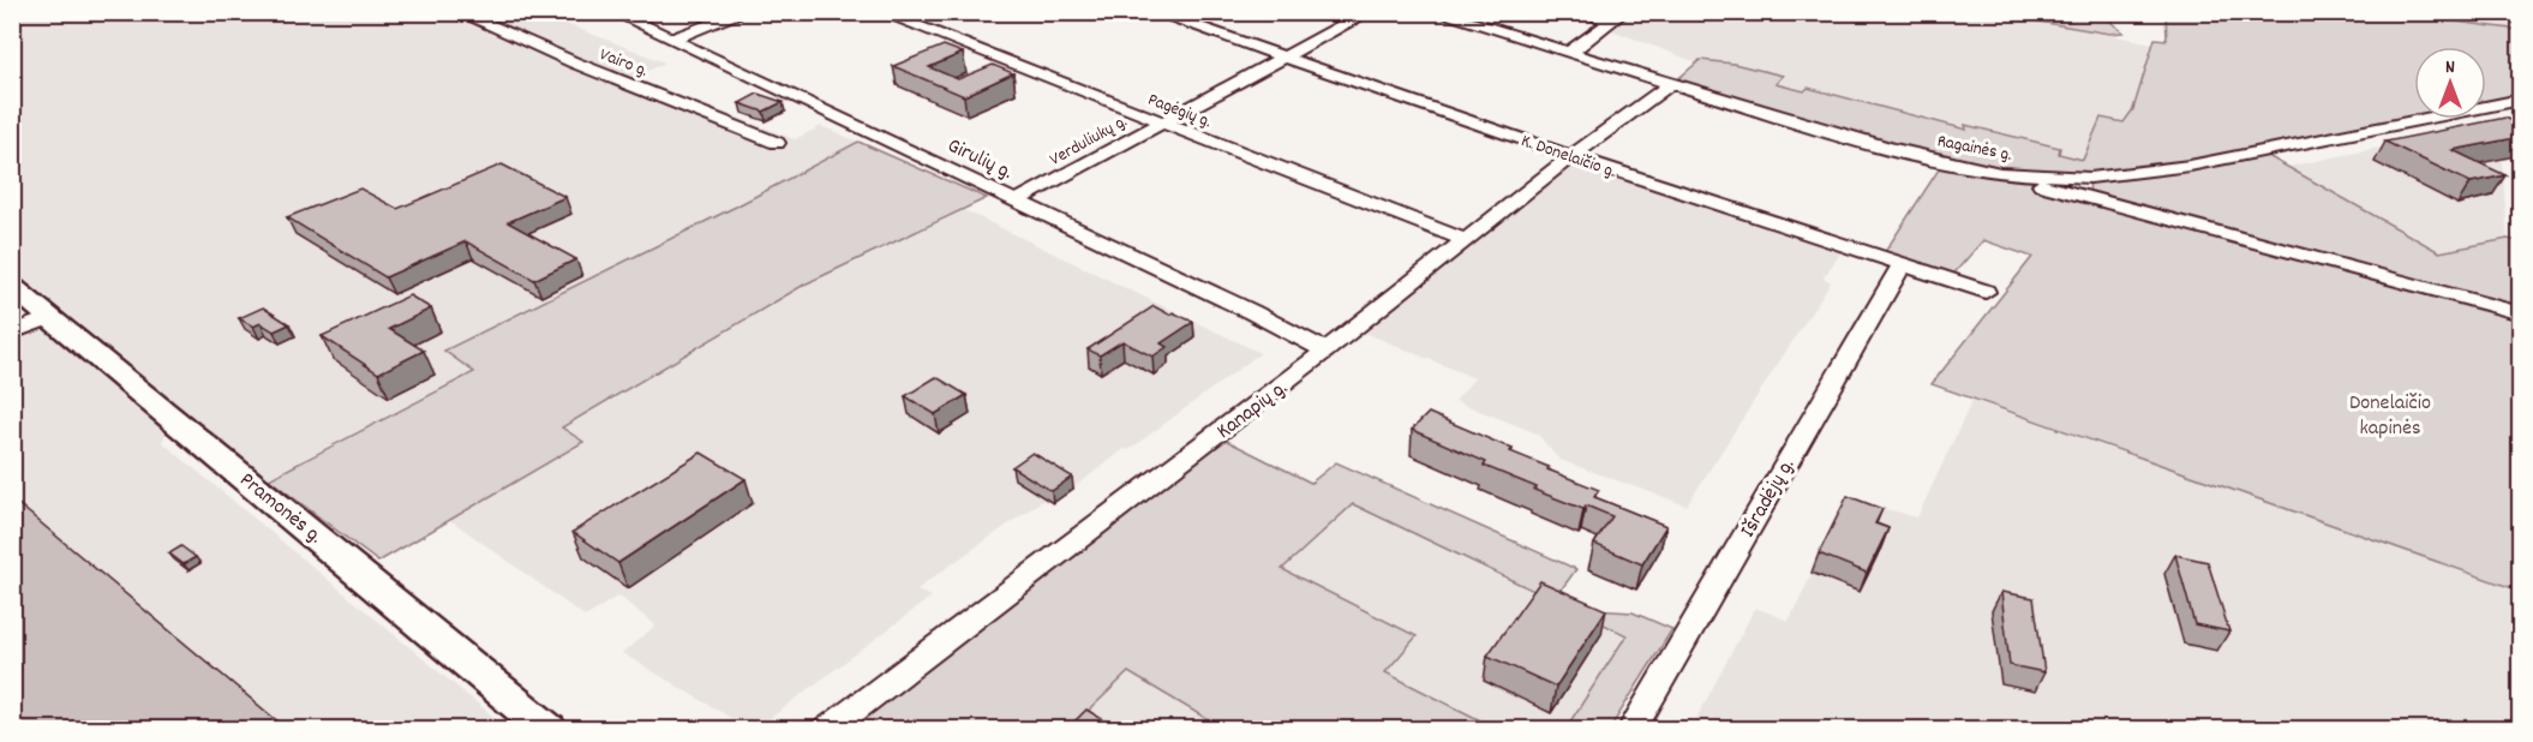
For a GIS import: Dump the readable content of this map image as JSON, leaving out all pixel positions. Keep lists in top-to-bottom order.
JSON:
{
  "streets": {
    "main road": ["Pramonės g."],
    "street": [
      "Vairo g.",
      "Pagėgių g.",
      "Verduliukų g.",
      "Ragainės g.",
      "K. Donelaičio g.",
      "Girulių g.",
      "Kanapių g.",
      "Išradėjų g."
    ]
  },
  "crossings": [
    ["Pagėgių g.", "Verduliukų g."],
    ["Pagėgių g.", "Kanapių g."],
    ["Verduliukų g.", "K. Donelaičio g."],
    ["Verduliukų g.", "Girulių g."],
    ["Ragainės g.", "Kanapių g."],
    ["K. Donelaičio g.", "Kanapių g."],
    ["K. Donelaičio g.", "Išradėjų g."],
    ["Girulių g.", "Kanapių g."]
  ],
  "parks": ["Donelaičio kapinės"],
  "north": "top"
}
